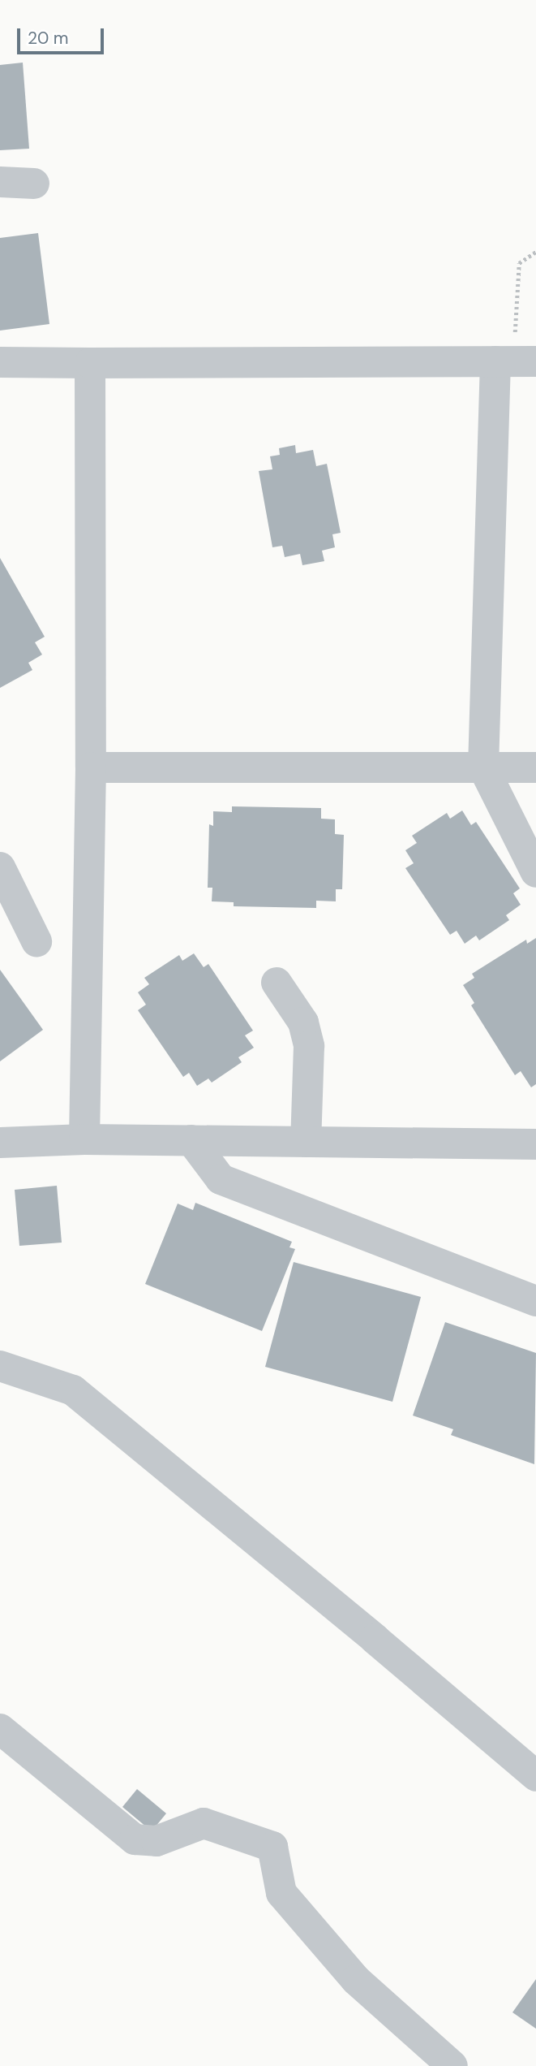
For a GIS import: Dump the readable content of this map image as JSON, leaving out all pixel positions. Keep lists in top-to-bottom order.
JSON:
{
  "scale_bar": "20 m"
}
